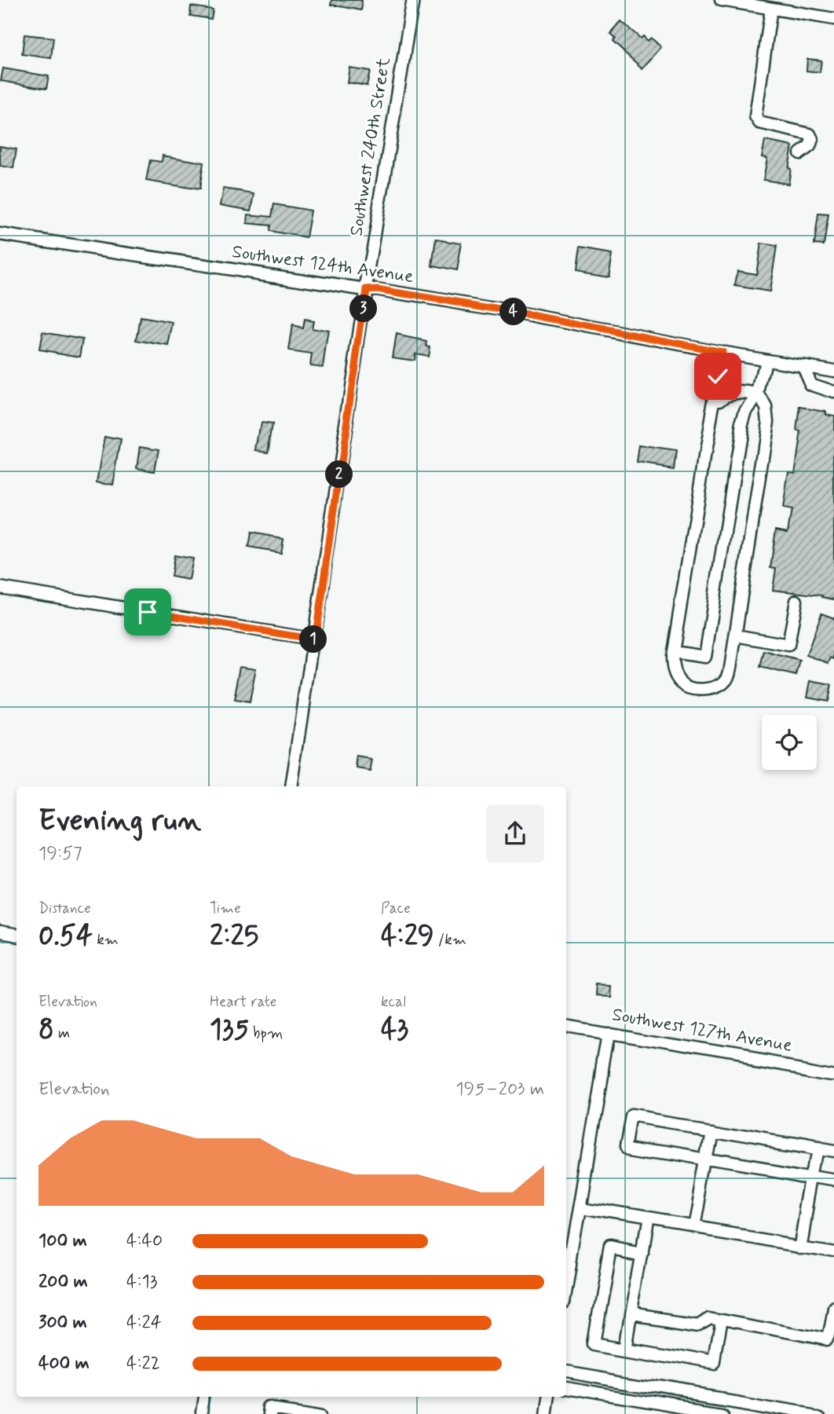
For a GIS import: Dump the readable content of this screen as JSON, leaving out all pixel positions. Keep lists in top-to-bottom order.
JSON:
{
  "streets": {
    "street": ["Southwest 240th Street", "Southwest 124th Avenue", "Southwest 127th Avenue"]
  },
  "crossings": [
    ["Southwest 240th Street", "Southwest 124th Avenue"]
  ],
  "page": {
    "pins": [
      "3",
      "4",
      "2",
      "1"
    ],
    "heading": ["Evening run", "19:57"],
    "stats": [
      ["Distance", "0.54 km"],
      ["Time", "2:25"],
      ["Pace", "4:29 /km"],
      ["Elevation", "8 m"],
      ["Heart rate", "135 bpm"],
      ["kcal", "43"]
    ],
    "chart": ["Elevation", "195–203 m"],
    "list": [
      {
        "name": "100 m",
        "note": "4:40"
      },
      {
        "name": "200 m",
        "note": "4:13"
      },
      {
        "name": "300 m",
        "note": "4:24"
      },
      {
        "name": "400 m",
        "note": "4:22"
      }
    ]
  }
}
